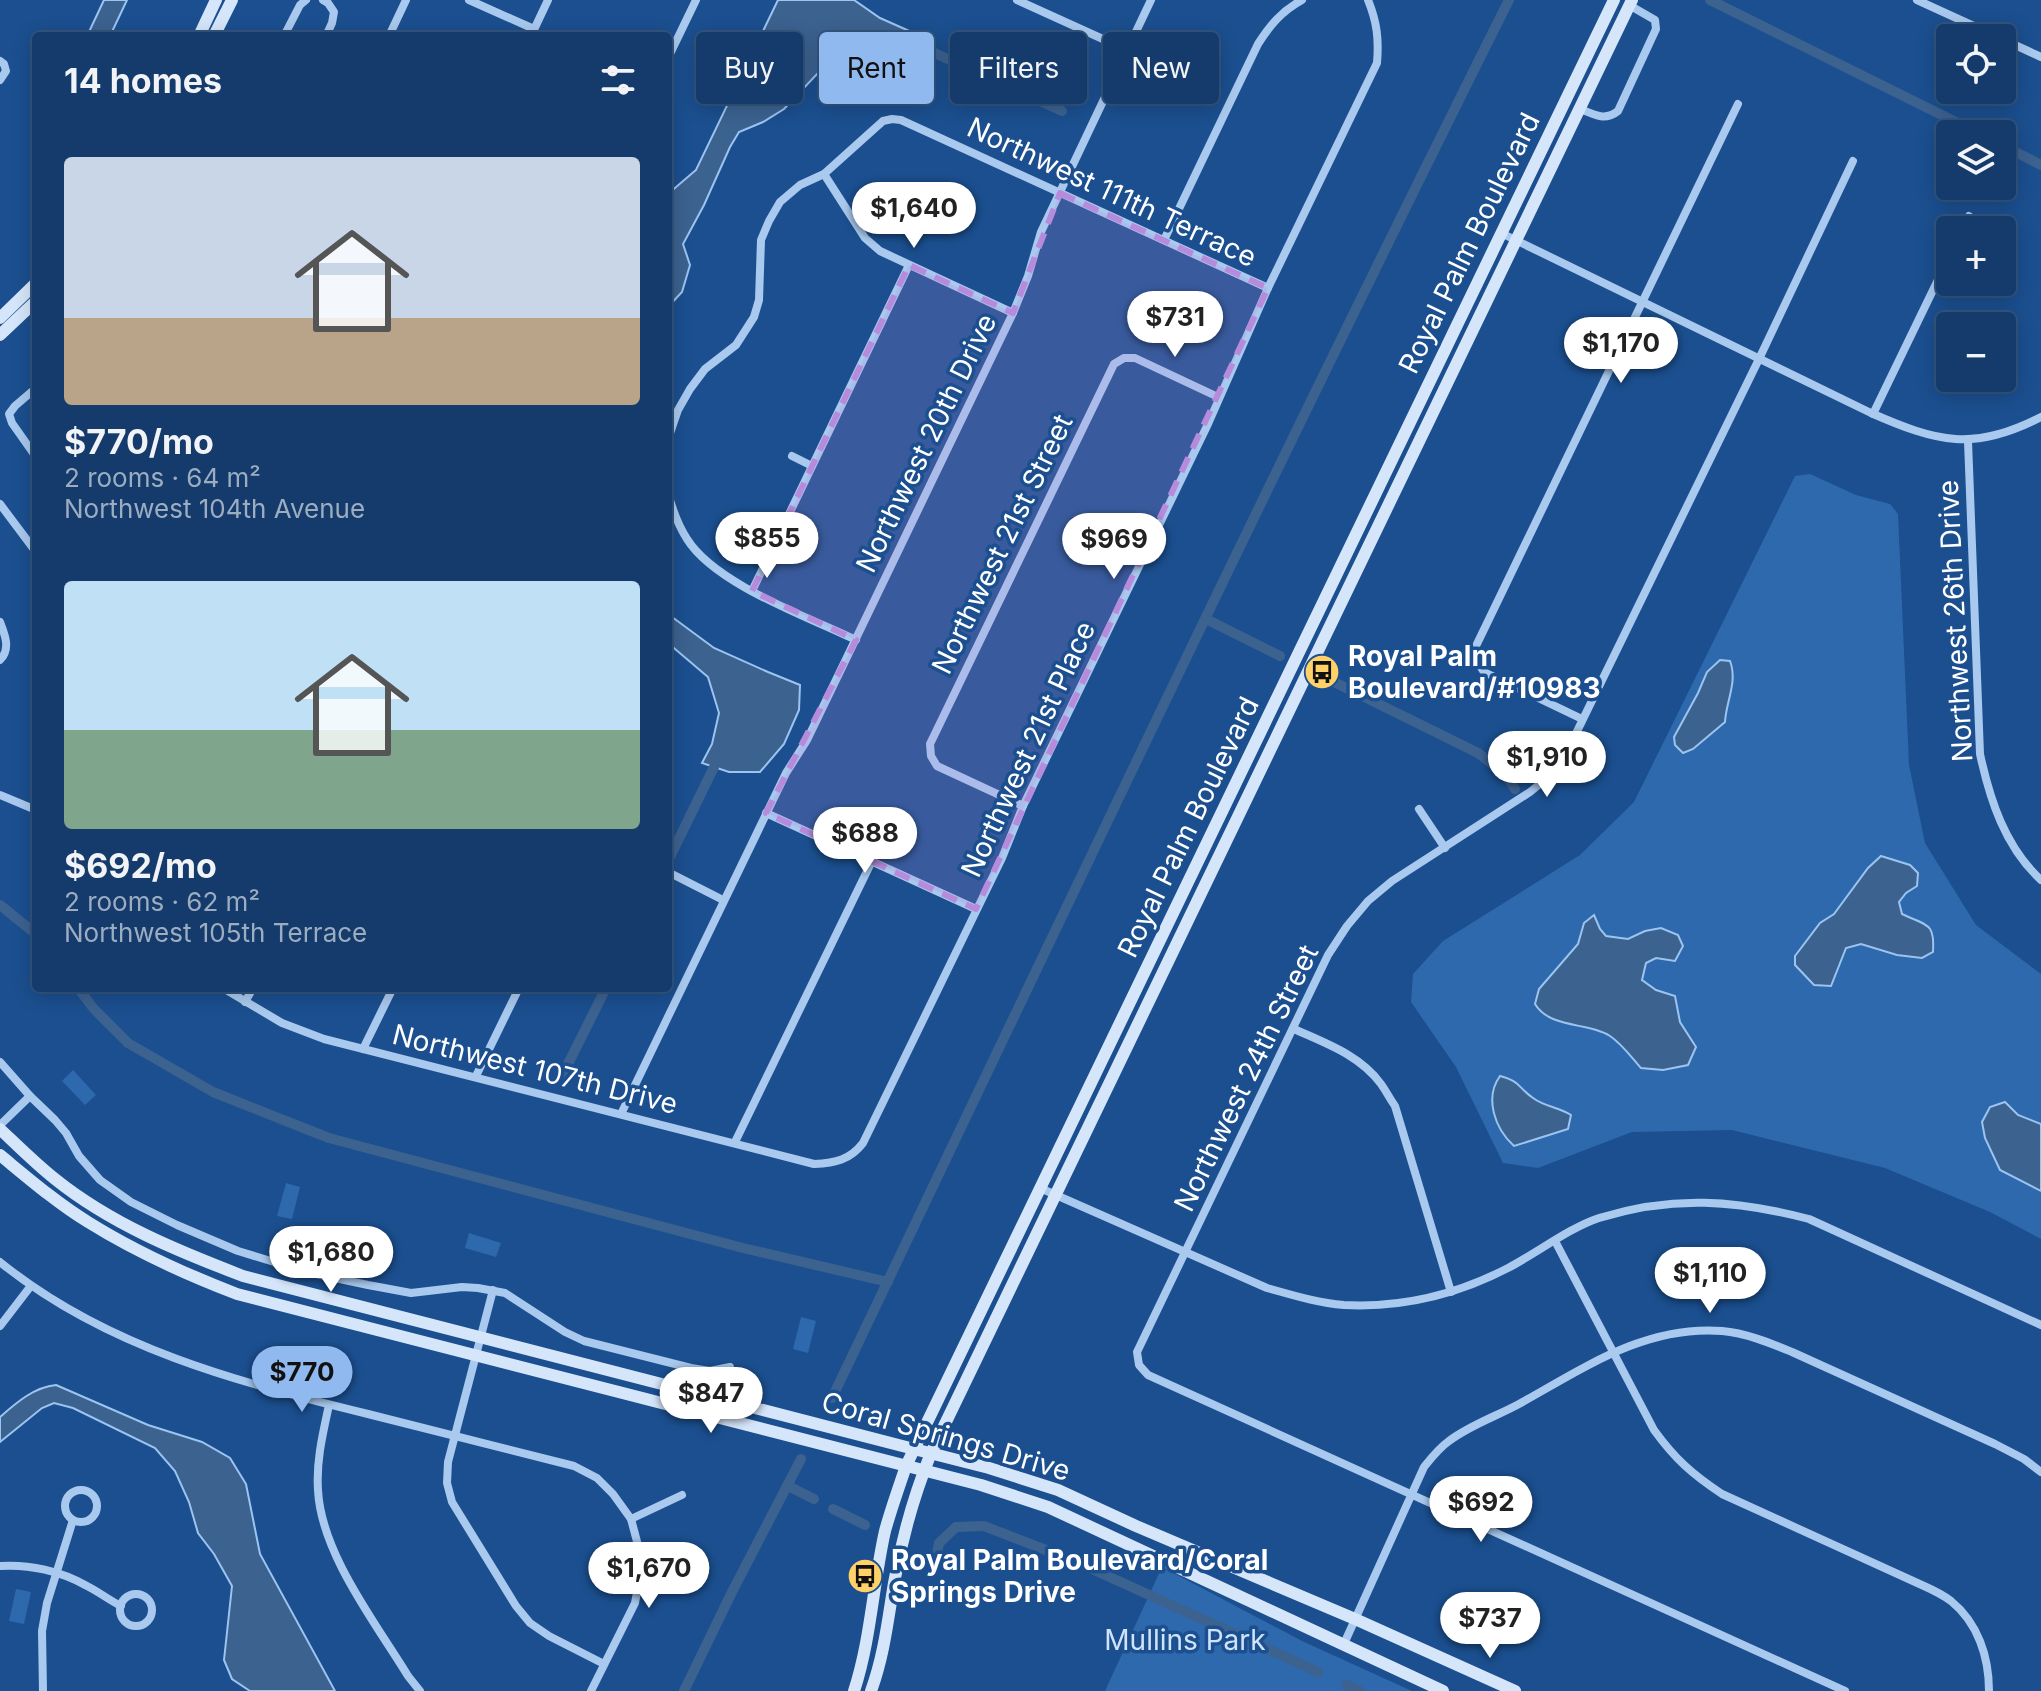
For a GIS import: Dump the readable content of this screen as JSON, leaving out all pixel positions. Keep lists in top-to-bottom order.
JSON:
{
  "streets": {
    "main road": ["Royal Palm Boulevard", "Coral Springs Drive"],
    "street": [
      "Northwest 111th Terrace",
      "Northwest 20th Drive",
      "Northwest 21st Street",
      "Northwest 26th Drive",
      "Northwest 21st Place",
      "Northwest 107th Drive",
      "Northwest 24th Street"
    ]
  },
  "crossings": [
    ["Northwest 111th Terrace", "Northwest 20th Drive"],
    ["Northwest 111th Terrace", "Northwest 21st Place"],
    ["Royal Palm Boulevard", "Coral Springs Drive"],
    ["Northwest 20th Drive", "Northwest 107th Drive"],
    ["Northwest 21st Street", "Northwest 21st Place"],
    ["Northwest 21st Place", "Northwest 107th Drive"]
  ],
  "parks": ["Mullins Park"],
  "places": {
    "bus stop": ["Royal Palm Boulevard/#10983", "Royal Palm Boulevard/Coral Springs Drive"]
  },
  "page": {
    "map_buttons": ["+", "−"],
    "chip": [
      "Buy",
      "Rent",
      "Filters",
      "New"
    ],
    "heading": "14 homes",
    "list": [
      {
        "name": "$770/mo",
        "note": "2 rooms · 64 m² · Northwest 104th Avenue"
      },
      {
        "name": "$692/mo",
        "note": "2 rooms · 62 m² · Northwest 105th Terrace"
      }
    ],
    "price": [
      "$1,640",
      "$731",
      "$1,170",
      "$855",
      "$969",
      "$1,910",
      "$688",
      "$1,680",
      "$1,110",
      "$770",
      "$847",
      "$692",
      "$1,670",
      "$737"
    ]
  }
}
